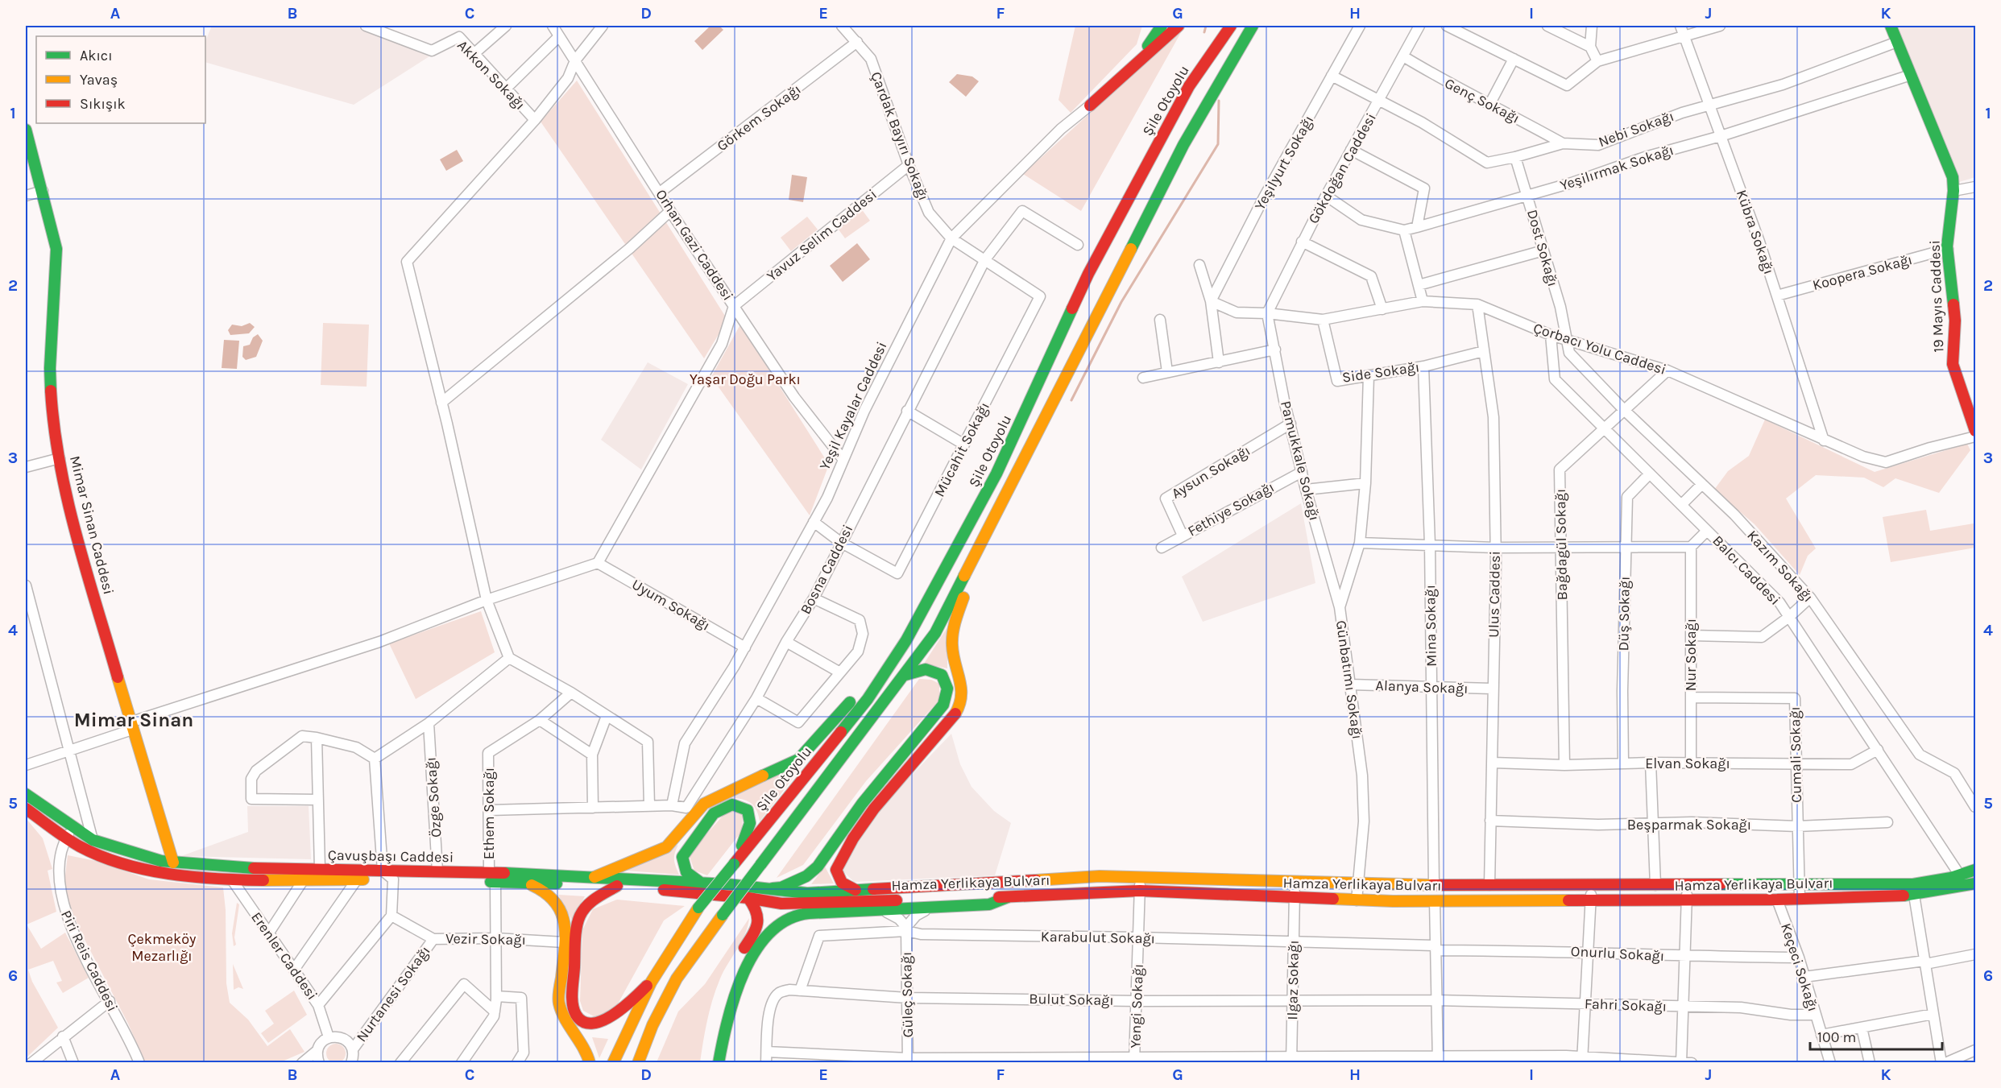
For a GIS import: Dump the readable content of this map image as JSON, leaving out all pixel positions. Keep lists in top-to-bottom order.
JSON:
{
  "streets": {
    "main road": [
      "Şile Otoyolu",
      "19 Mayıs Caddesi",
      "Yeşil Kayalar Caddesi",
      "Mimar Sinan Caddesi",
      "Çavuşbaşı Caddesi",
      "Hamza Yerlikaya Bulvarı"
    ],
    "street": [
      "Akkon Sokağı",
      "Genç Sokağı",
      "Görkem Sokağı",
      "Nebi Sokağı",
      "Çardak Bayırı Sokağı",
      "Yeşilyurt Sokağı",
      "Yeşilırmak Sokağı",
      "Gökdoğan Caddesi",
      "Kübra Sokağı",
      "Yavuz Selim Caddesi",
      "Orhan Gazi Caddesi",
      "Dost Sokağı",
      "Koopera Sokağı",
      "Çorbacı Yolu Caddesi",
      "Side Sokağı",
      "Mücahit Sokağı",
      "Pamukkale Sokağı",
      "Aysun Sokağı",
      "Fethiye Sokağı",
      "Bağdagül Sokağı",
      "Kazım Sokağı",
      "Bosna Caddesi",
      "Balcı Caddesi",
      "Ulus Caddesi",
      "Uyum Sokağı",
      "Düş Sokağı",
      "Mina Sokağı",
      "Nur Sokağı",
      "Günbatımı Sokağı",
      "Alanya Sokağı",
      "Cumali Sokağı",
      "Elvan Sokağı",
      "Özge Sokağı",
      "Ethem Sokağı",
      "Beşparmak Sokağı",
      "Karabulut Sokağı",
      "Vezir Sokağı",
      "Onurlu Sokağı",
      "Erenler Caddesi",
      "Piri Reis Caddesi",
      "Keçeci Sokağı",
      "Ilgaz Sokağı",
      "Nurtanesi Sokağı",
      "Güleç Sokağı",
      "Bulut Sokağı",
      "Fahri Sokağı",
      "Yengi Sokağı"
    ]
  },
  "crossings": [
    ["Genç Sokağı", "Nebi Sokağı"],
    ["Genç Sokağı", "Gökdoğan Caddesi"],
    ["Görkem Sokağı", "Çardak Bayırı Sokağı"],
    ["Görkem Sokağı", "Orhan Gazi Caddesi"],
    ["Nebi Sokağı", "Yeşilyurt Sokağı"],
    ["Nebi Sokağı", "Gökdoğan Caddesi"],
    ["Nebi Sokağı", "Kübra Sokağı"],
    ["Nebi Sokağı", "Dost Sokağı"],
    ["Nebi Sokağı", "19 Mayıs Caddesi"],
    ["Çardak Bayırı Sokağı", "Yavuz Selim Caddesi"],
    ["Çardak Bayırı Sokağı", "Yeşil Kayalar Caddesi"],
    ["Çardak Bayırı Sokağı", "Mücahit Sokağı"],
    ["Çardak Bayırı Sokağı", "Bosna Caddesi"],
    ["Yeşilyurt Sokağı", "Çorbacı Yolu Caddesi"],
    ["Yeşilırmak Sokağı", "Gökdoğan Caddesi"],
    ["Yeşilırmak Sokağı", "Kübra Sokağı"],
    ["Yeşilırmak Sokağı", "Dost Sokağı"],
    ["Yeşilırmak Sokağı", "19 Mayıs Caddesi"],
    ["Gökdoğan Caddesi", "Çorbacı Yolu Caddesi"],
    ["Gökdoğan Caddesi", "Pamukkale Sokağı"],
    ["Kübra Sokağı", "Koopera Sokağı"],
    ["Kübra Sokağı", "Çorbacı Yolu Caddesi"],
    ["Yavuz Selim Caddesi", "Orhan Gazi Caddesi"],
    ["Orhan Gazi Caddesi", "Yeşil Kayalar Caddesi"],
    ["Dost Sokağı", "Çorbacı Yolu Caddesi"],
    ["Dost Sokağı", "Kazım Sokağı"],
    ["Koopera Sokağı", "19 Mayıs Caddesi"],
    ["Çorbacı Yolu Caddesi", "Side Sokağı"],
    ["Çorbacı Yolu Caddesi", "Pamukkale Sokağı"],
    ["Çorbacı Yolu Caddesi", "Bağdagül Sokağı"],
    ["Çorbacı Yolu Caddesi", "Kazım Sokağı"],
    ["Çorbacı Yolu Caddesi", "Balcı Caddesi"],
    ["Çorbacı Yolu Caddesi", "Ulus Caddesi"],
    ["Side Sokağı", "Ulus Caddesi"],
    ["Side Sokağı", "Mina Sokağı"],
    ["Side Sokağı", "Günbatımı Sokağı"],
    ["Yeşil Kayalar Caddesi", "Mücahit Sokağı"],
    ["Yeşil Kayalar Caddesi", "Bosna Caddesi"],
    ["Yeşil Kayalar Caddesi", "Uyum Sokağı"],
    ["Mücahit Sokağı", "Bosna Caddesi"],
    ["Pamukkale Sokağı", "Aysun Sokağı"],
    ["Pamukkale Sokağı", "Fethiye Sokağı"],
    ["Pamukkale Sokağı", "Günbatımı Sokağı"],
    ["Aysun Sokağı", "Fethiye Sokağı"],
    ["Mimar Sinan Caddesi", "Çavuşbaşı Caddesi"],
    ["Bağdagül Sokağı", "Kazım Sokağı"],
    ["Bağdagül Sokağı", "Balcı Caddesi"],
    ["Bağdagül Sokağı", "Elvan Sokağı"],
    ["Bosna Caddesi", "Ethem Sokağı"],
    ["Balcı Caddesi", "Düş Sokağı"],
    ["Balcı Caddesi", "Elvan Sokağı"],
    ["Balcı Caddesi", "Hamza Yerlikaya Bulvarı"],
    ["Ulus Caddesi", "Alanya Sokağı"],
    ["Ulus Caddesi", "Elvan Sokağı"],
    ["Ulus Caddesi", "Beşparmak Sokağı"],
    ["Ulus Caddesi", "Hamza Yerlikaya Bulvarı"],
    ["Düş Sokağı", "Elvan Sokağı"],
    ["Mina Sokağı", "Alanya Sokağı"],
    ["Mina Sokağı", "Hamza Yerlikaya Bulvarı"],
    ["Nur Sokağı", "Cumali Sokağı"],
    ["Nur Sokağı", "Elvan Sokağı"],
    ["Günbatımı Sokağı", "Alanya Sokağı"],
    ["Günbatımı Sokağı", "Hamza Yerlikaya Bulvarı"],
    ["Cumali Sokağı", "Elvan Sokağı"],
    ["Cumali Sokağı", "Beşparmak Sokağı"],
    ["Cumali Sokağı", "Hamza Yerlikaya Bulvarı"],
    ["Özge Sokağı", "Çavuşbaşı Caddesi"],
    ["Ethem Sokağı", "Çavuşbaşı Caddesi"],
    ["Ethem Sokağı", "Vezir Sokağı"],
    ["Çavuşbaşı Caddesi", "Hamza Yerlikaya Bulvarı"],
    ["Çavuşbaşı Caddesi", "Erenler Caddesi"],
    ["Çavuşbaşı Caddesi", "Piri Reis Caddesi"],
    ["Hamza Yerlikaya Bulvarı", "Keçeci Sokağı"],
    ["Hamza Yerlikaya Bulvarı", "Ilgaz Sokağı"],
    ["Hamza Yerlikaya Bulvarı", "Yengi Sokağı"],
    ["Karabulut Sokağı", "Onurlu Sokağı"],
    ["Karabulut Sokağı", "Ilgaz Sokağı"],
    ["Karabulut Sokağı", "Güleç Sokağı"],
    ["Karabulut Sokağı", "Bulut Sokağı"],
    ["Karabulut Sokağı", "Yengi Sokağı"],
    ["Vezir Sokağı", "Nurtanesi Sokağı"],
    ["Onurlu Sokağı", "Keçeci Sokağı"],
    ["Keçeci Sokağı", "Fahri Sokağı"],
    ["Ilgaz Sokağı", "Bulut Sokağı"],
    ["Güleç Sokağı", "Bulut Sokağı"],
    ["Bulut Sokağı", "Fahri Sokağı"],
    ["Bulut Sokağı", "Yengi Sokağı"]
  ],
  "districts": ["Mimar Sinan"],
  "parks": ["Yaşar Doğu Parkı", "Çekmeköy Mezarlığı"],
  "legend": ["Akıcı", "Yavaş", "Sıkışık"],
  "scale_bar": "100 m",
  "grid": {
    "columns": [
      "A",
      "B",
      "C",
      "D",
      "E",
      "F",
      "G",
      "H",
      "I",
      "J",
      "K"
    ],
    "rows": [
      "1",
      "2",
      "3",
      "4",
      "5",
      "6"
    ]
  }
}
